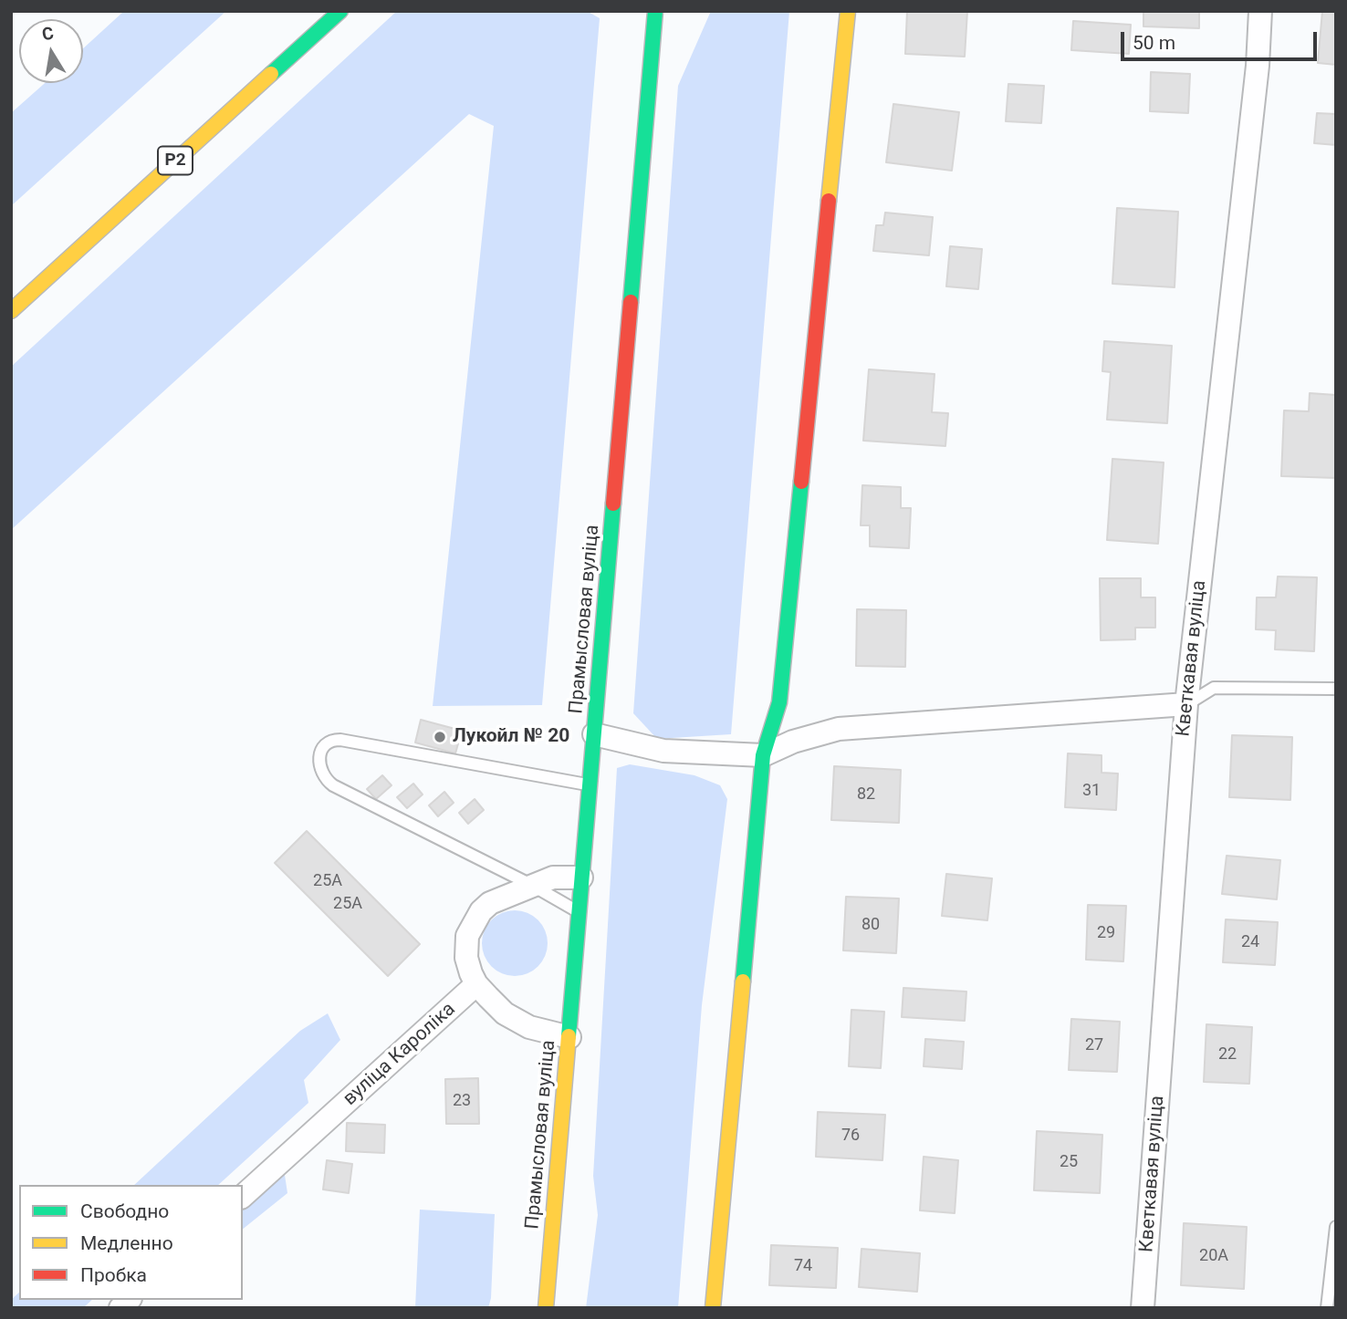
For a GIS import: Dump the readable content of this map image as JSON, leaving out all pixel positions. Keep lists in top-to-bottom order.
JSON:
{
  "streets": {
    "main road": ["Р2", "Прамысловая вуліца"],
    "street": ["Кветкавая вуліца", "вуліца Кароліка"]
  },
  "places": ["Лукойл № 20"],
  "house_numbers": [
    "31",
    "82",
    "25А",
    "25А",
    "80",
    "29",
    "24",
    "27",
    "22",
    "23",
    "76",
    "25",
    "20А",
    "74"
  ],
  "legend": ["Свободно", "Медленно", "Пробка"],
  "scale_bar": "50 m",
  "north": "top"
}
